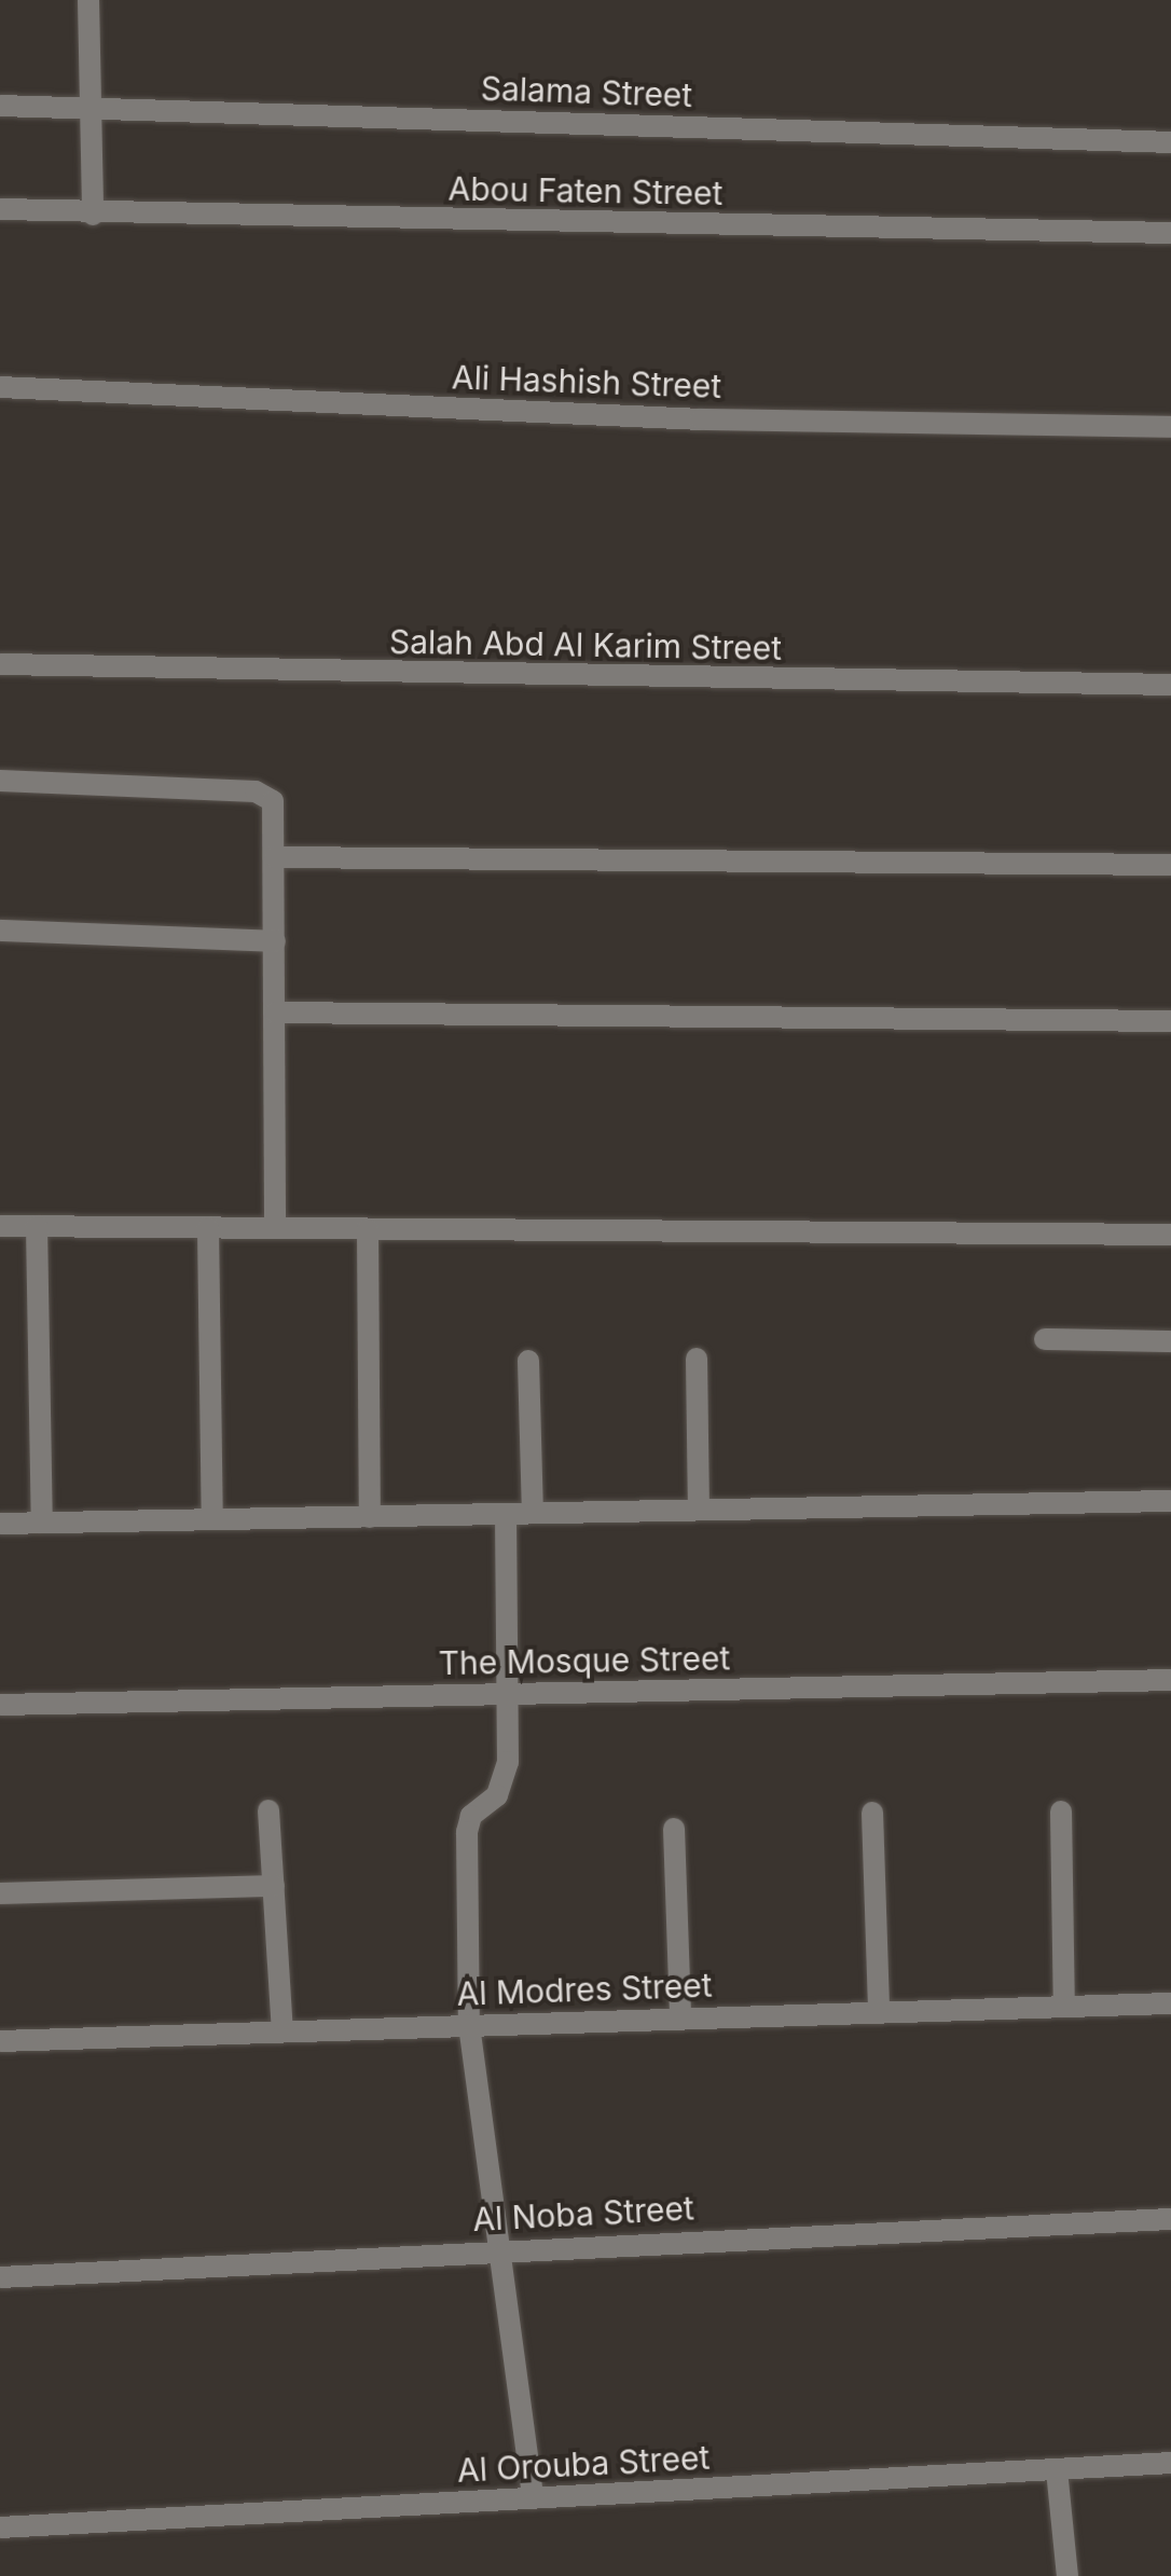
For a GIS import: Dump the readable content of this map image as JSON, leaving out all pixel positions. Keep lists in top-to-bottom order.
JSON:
{
  "streets": {
    "street": [
      "Salama Street",
      "Abou Faten Street",
      "Ali Hashish Street",
      "Salah Abd Al Karim Street",
      "The Mosque Street",
      "Al Modres Street",
      "Al Noba Street",
      "Al Orouba Street"
    ]
  }
}
